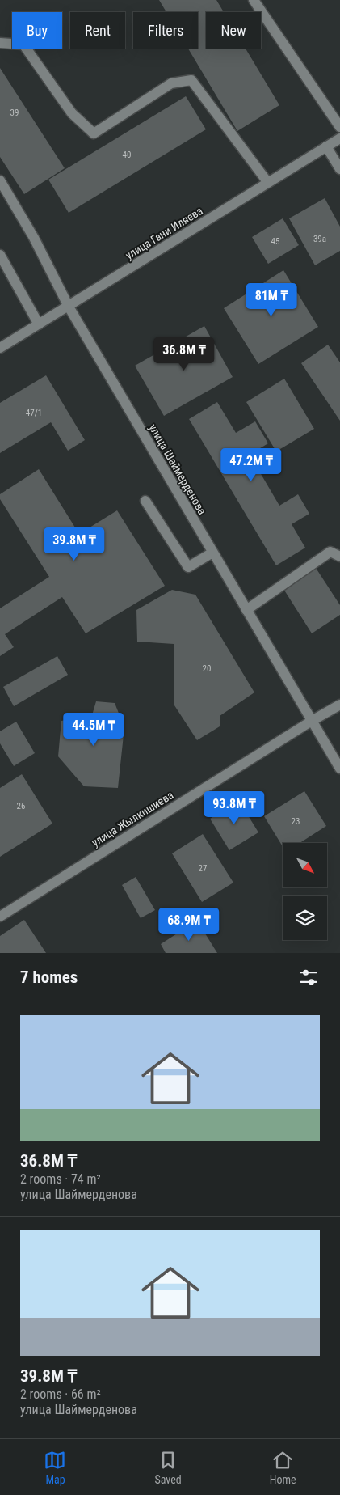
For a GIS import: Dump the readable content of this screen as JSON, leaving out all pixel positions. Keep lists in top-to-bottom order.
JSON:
{
  "streets": {
    "street": ["улица Гани Иляева", "улица Шаймерденова", "улица Жылкишиева"]
  },
  "crossings": [
    ["улица Гани Иляева", "улица Шаймерденова"],
    ["улица Шаймерденова", "улица Жылкишиева"]
  ],
  "house_numbers": [
    "39",
    "40",
    "39а",
    "45",
    "47/1",
    "20",
    "26",
    "23",
    "27"
  ],
  "north": "bottom right",
  "page": {
    "chip": [
      "Buy",
      "Rent",
      "Filters",
      "New"
    ],
    "price": [
      "81M ₸",
      "36.8M ₸",
      "47.2M ₸",
      "39.8M ₸",
      "44.5M ₸",
      "93.8M ₸",
      "68.9M ₸"
    ],
    "heading": "7 homes",
    "list": [
      {
        "name": "36.8M ₸",
        "note": "2 rooms · 74 m² · улица Шаймерденова"
      },
      {
        "name": "39.8M ₸",
        "note": "2 rooms · 66 m² · улица Шаймерденова"
      }
    ],
    "tabs": ["Map", "Saved", "Home"]
  }
}
